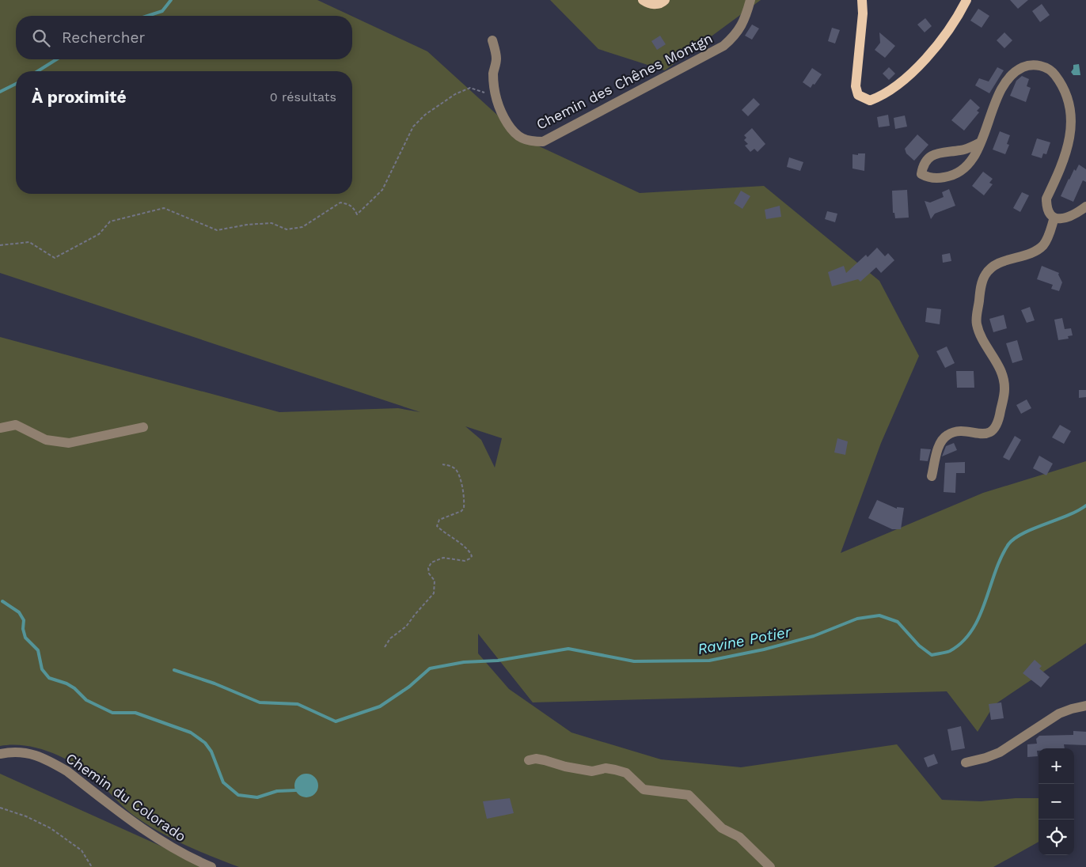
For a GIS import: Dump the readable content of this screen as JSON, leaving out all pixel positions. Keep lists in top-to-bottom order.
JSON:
{
  "streets": {
    "street": ["Chemin des Chênes Montgn", "Chemin du Colorado"]
  },
  "water": ["Ravine Potier"],
  "page": {
    "search": "Rechercher",
    "heading": ["À proximité", "0 résultats"],
    "map_buttons": ["+", "−"]
  }
}
